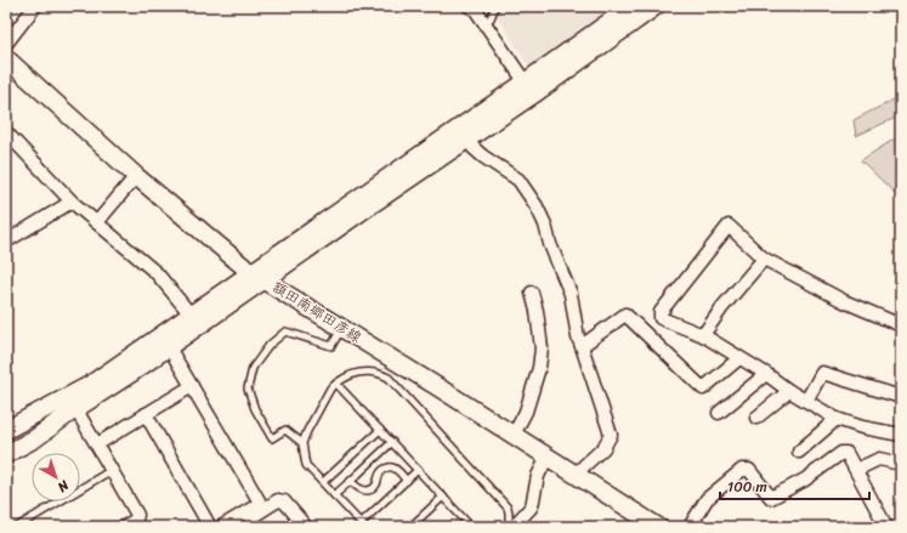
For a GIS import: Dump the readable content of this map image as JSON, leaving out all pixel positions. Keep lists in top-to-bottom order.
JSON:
{
  "streets": {
    "street": ["額田南郷田彦線"]
  },
  "scale_bar": "100 m",
  "north": "bottom right"
}
